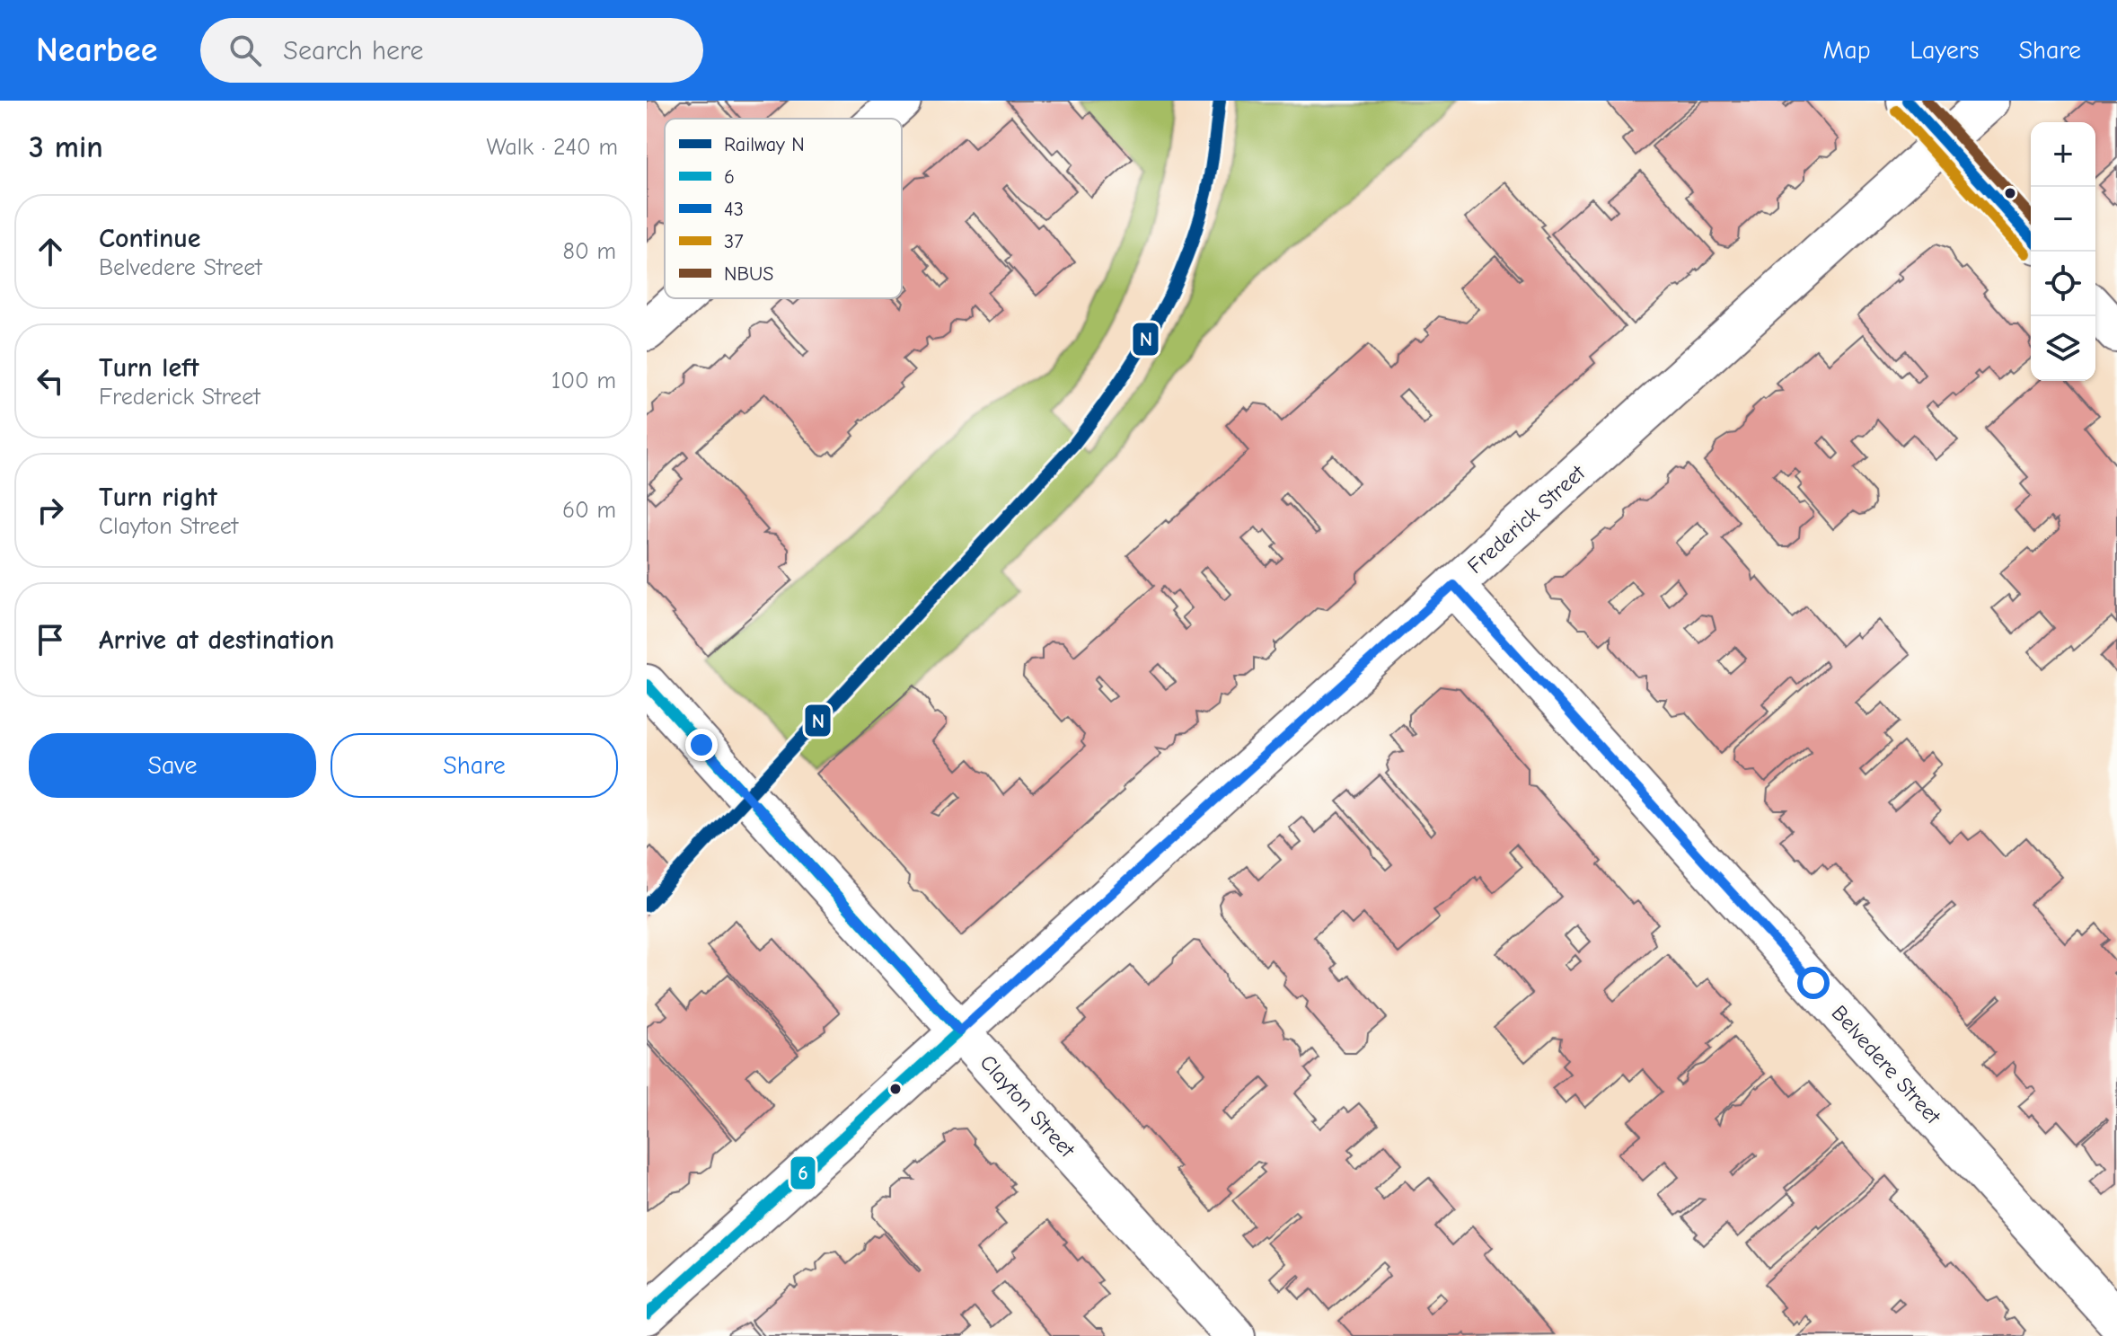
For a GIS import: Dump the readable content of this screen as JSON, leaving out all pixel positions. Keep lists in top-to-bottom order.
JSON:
{
  "streets": {
    "street": ["Frederick Street", "Belvedere Street", "Clayton Street"]
  },
  "crossings": [
    ["Frederick Street", "Belvedere Street"],
    ["Frederick Street", "Clayton Street"]
  ],
  "lines": [
    "rail line N",
    "transit line 43",
    "transit line NBUS",
    "transit line 37",
    "transit line 6"
  ],
  "legend": [
    "Railway N",
    "6",
    "43",
    "37",
    "NBUS"
  ],
  "page": {
    "header": "Nearbee",
    "search": "Search here",
    "nav": ["Map", "Layers", "Share"],
    "heading": ["3 min", "Walk · 240 m"],
    "map_buttons": ["+", "−"],
    "list": [
      ["Continue", "Belvedere Street", "80 m"],
      ["Turn left", "Frederick Street", "100 m"],
      ["Turn right", "Clayton Street", "60 m"],
      "Arrive at destination"
    ],
    "buttons": ["Save", "Share"]
  }
}
